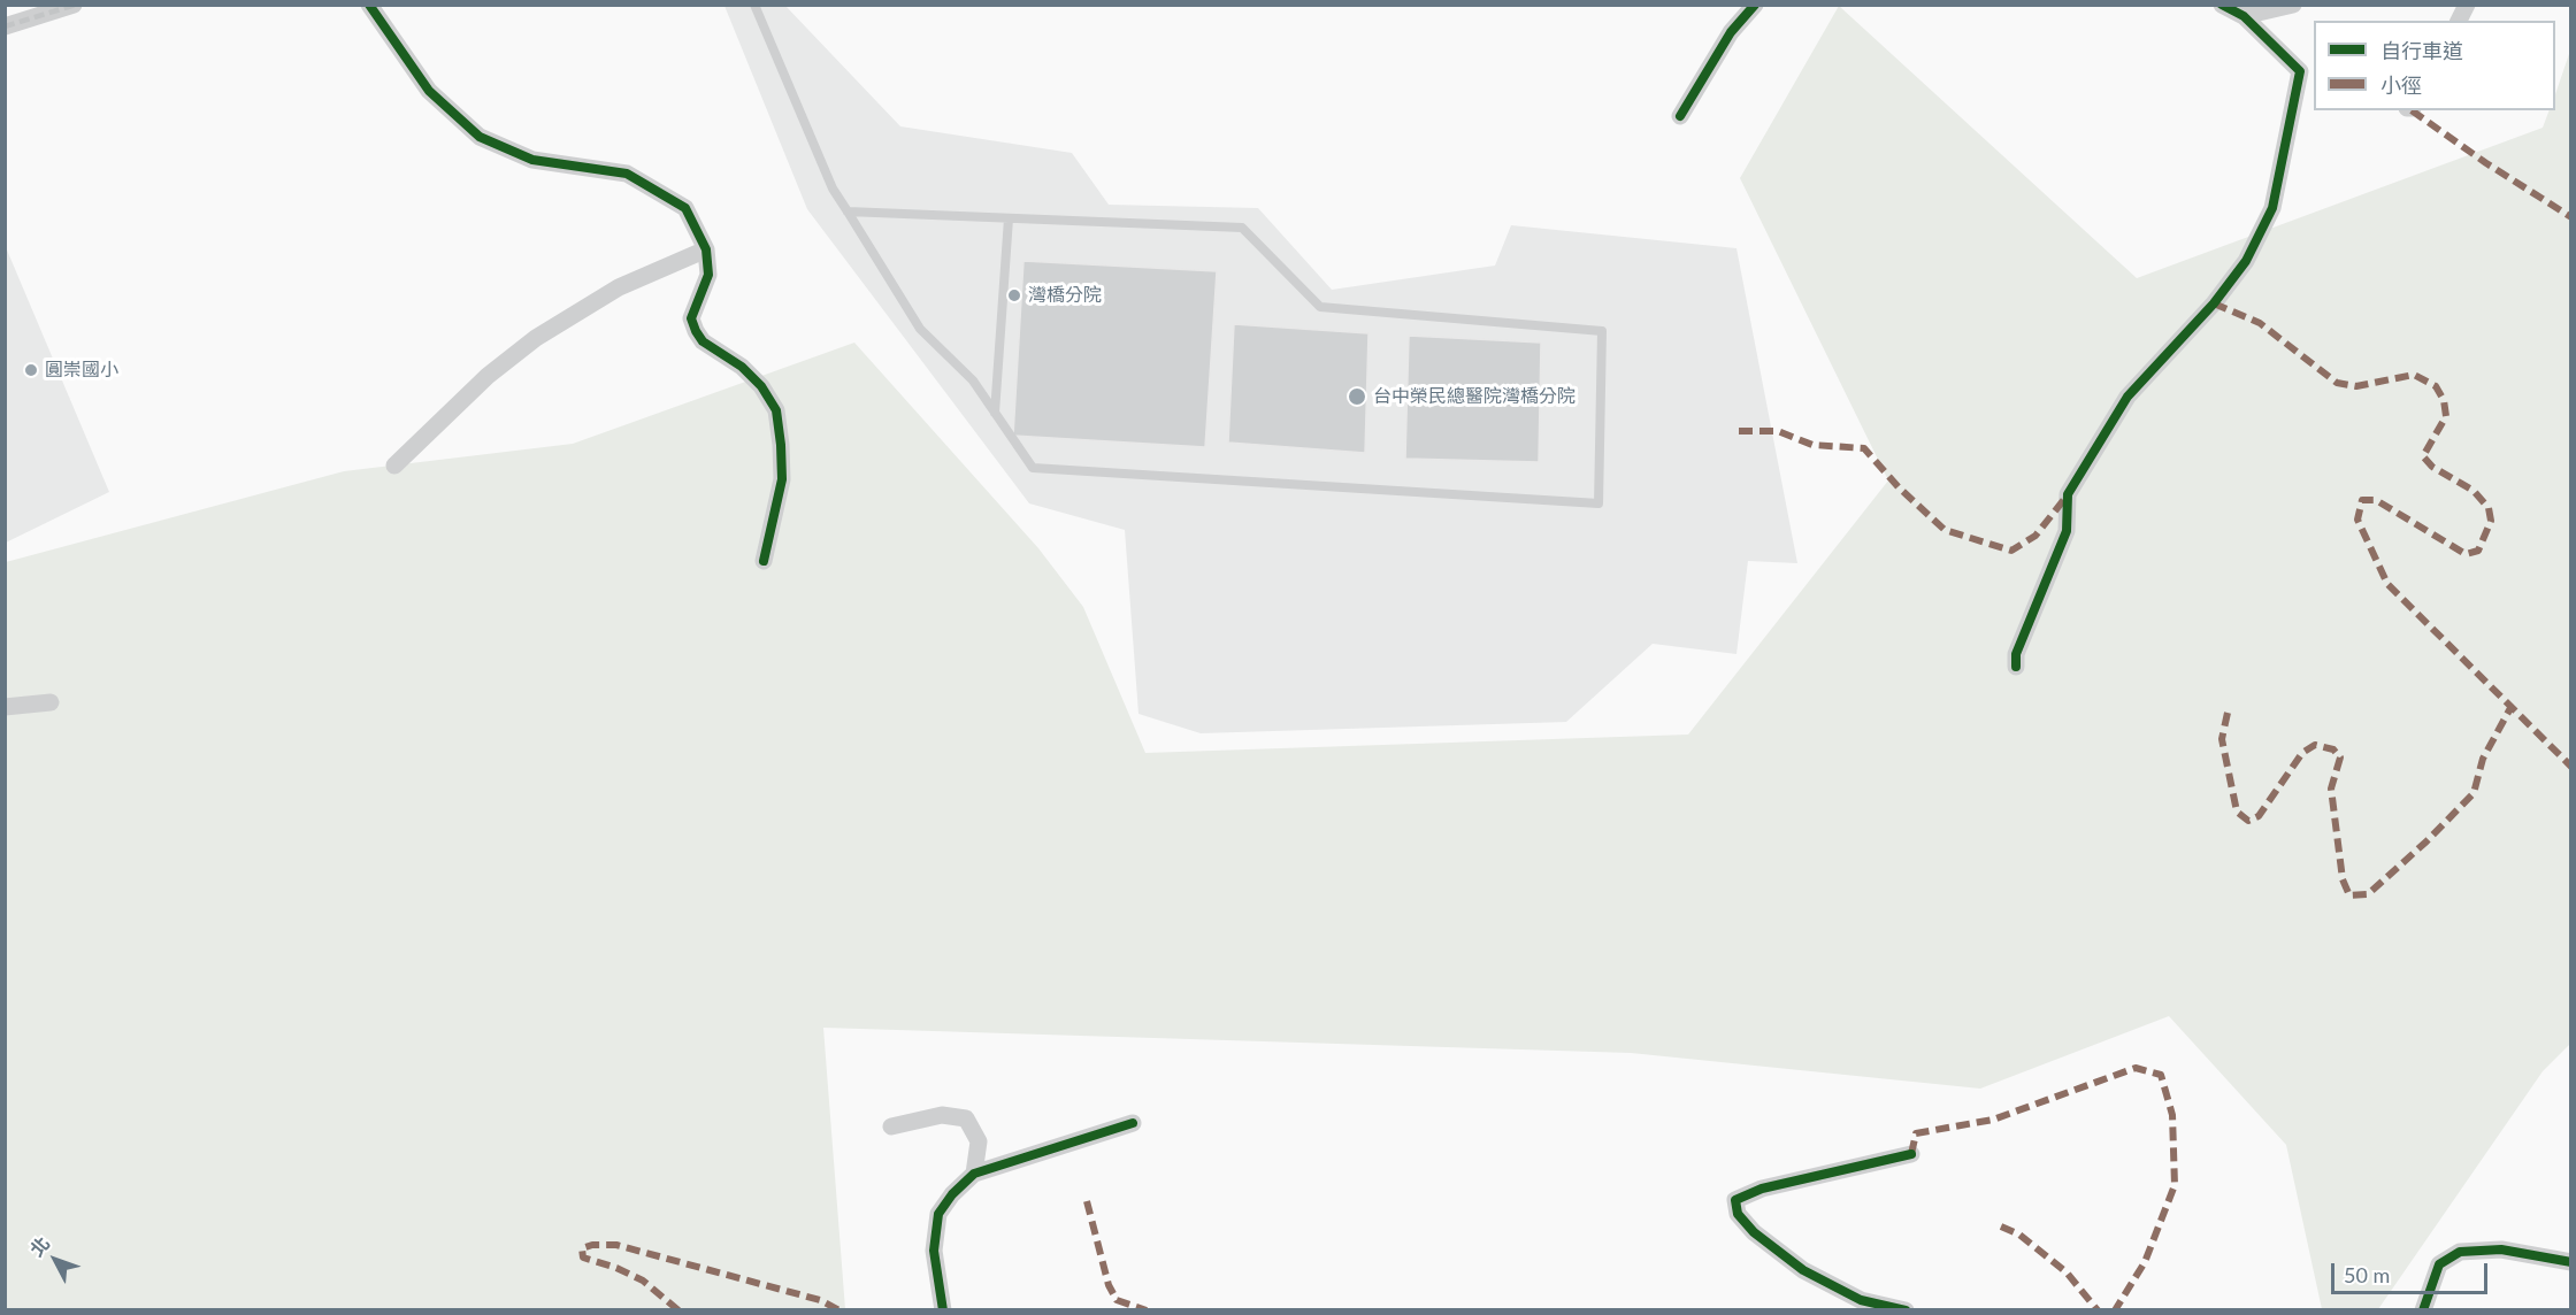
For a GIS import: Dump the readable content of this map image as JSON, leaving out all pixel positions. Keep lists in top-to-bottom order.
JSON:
{
  "places": ["灣橋分院", "圓崇國小", "台中榮民總醫院灣橋分院"],
  "legend": ["自行車道", "小徑"],
  "scale_bar": "50 m",
  "north": "top left"
}
